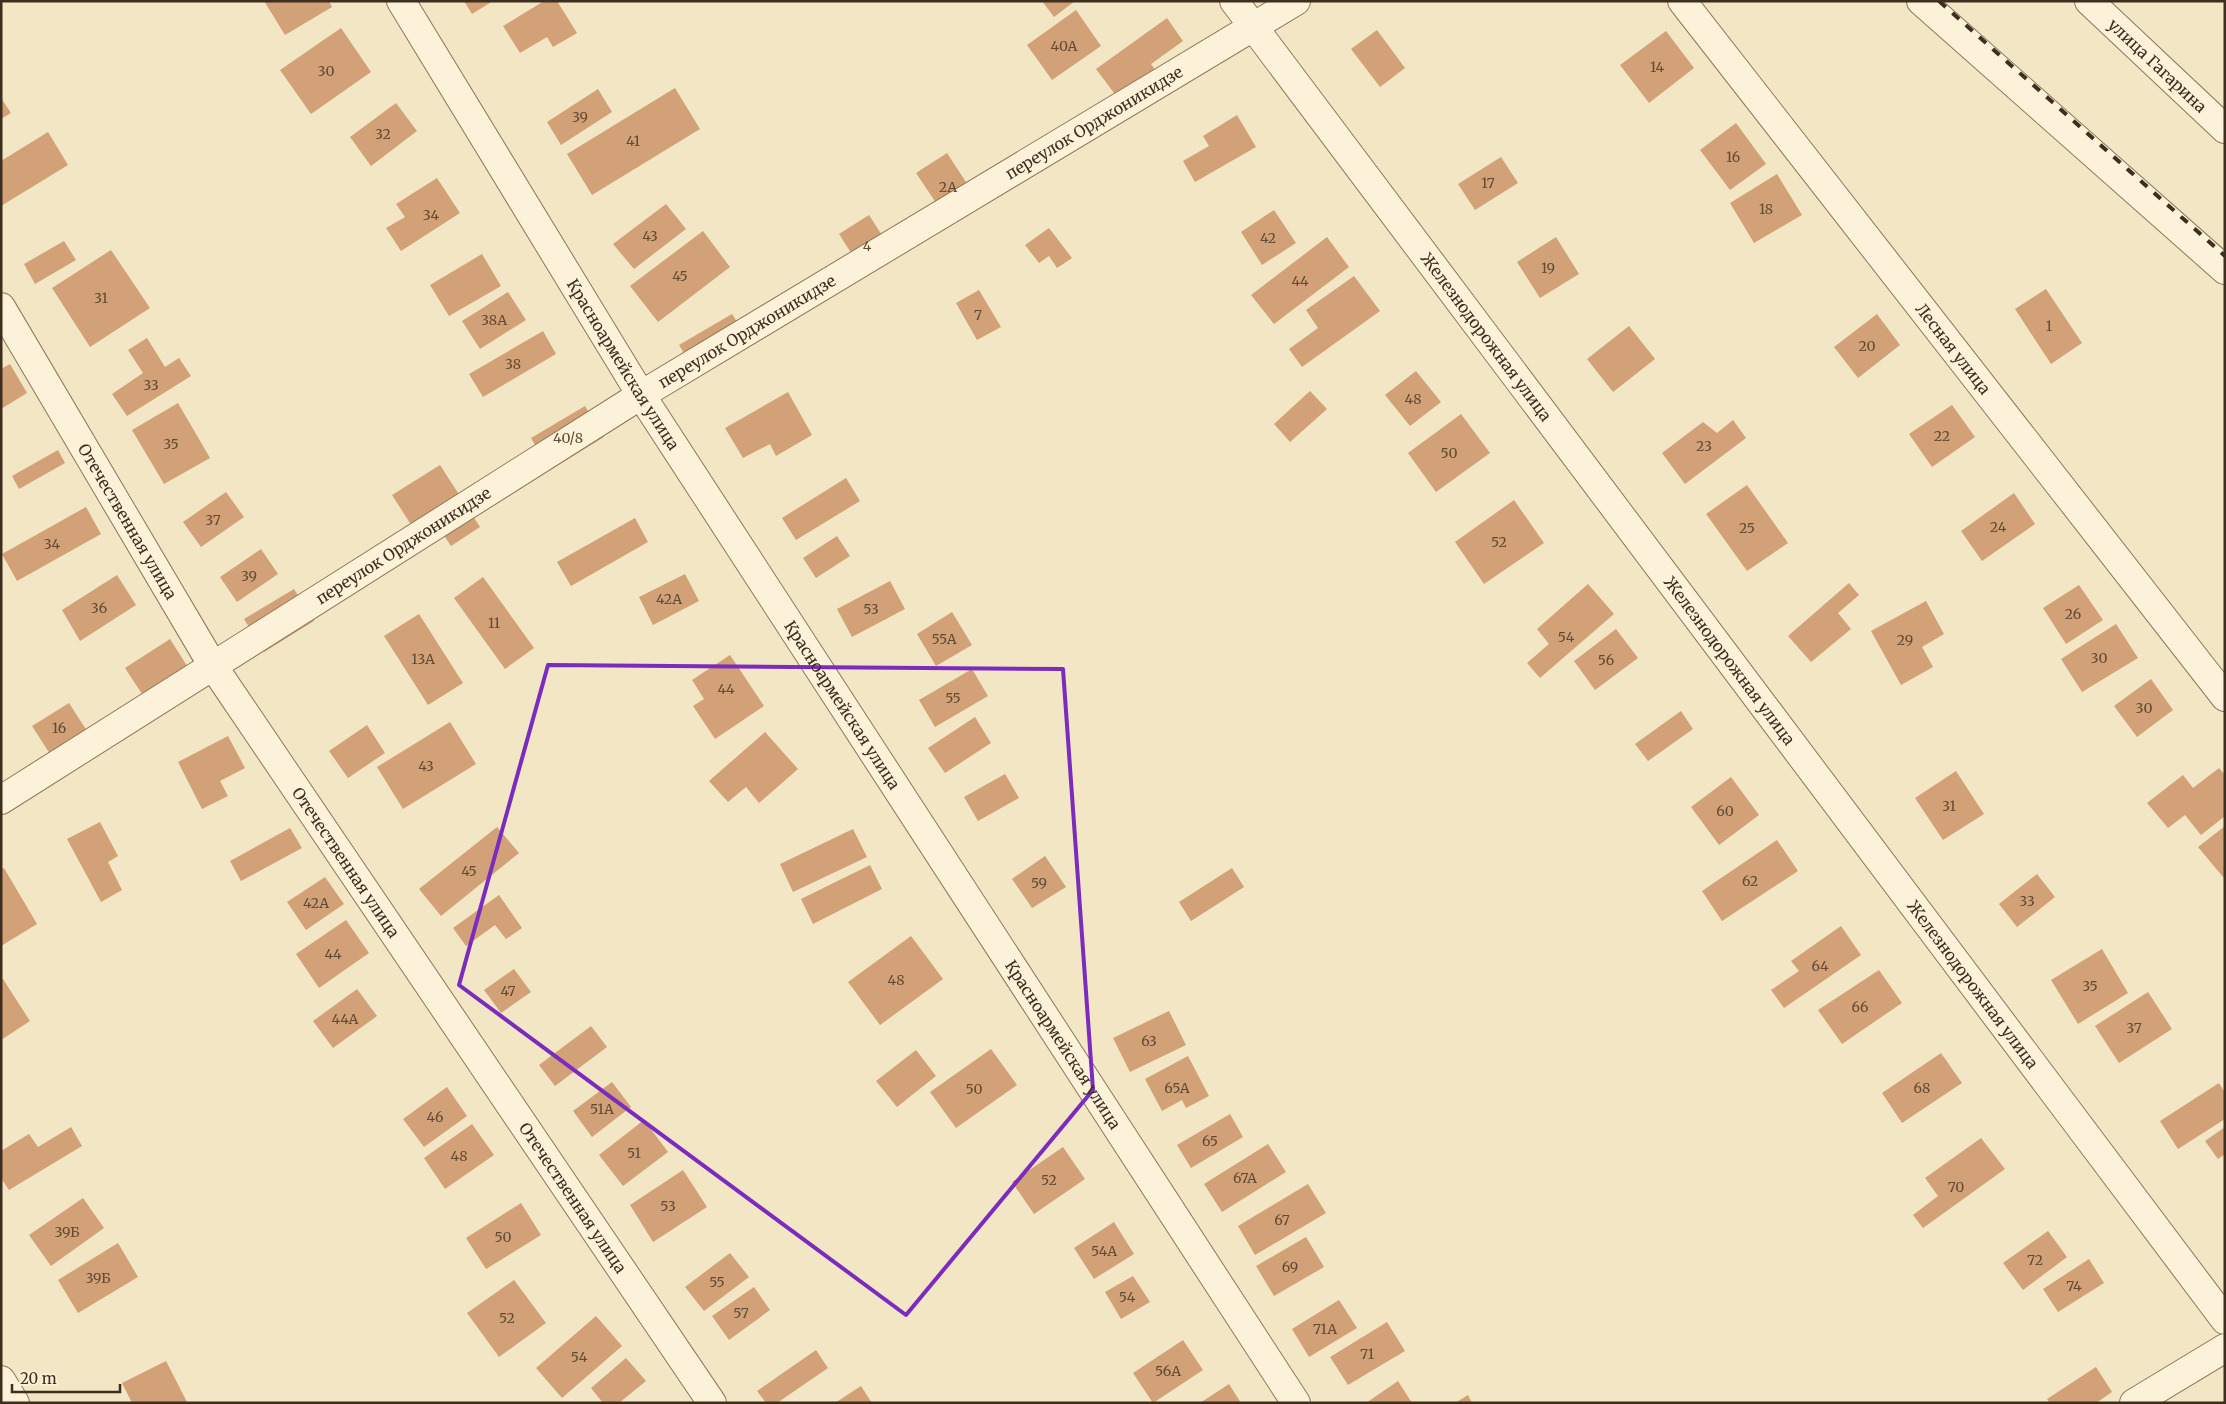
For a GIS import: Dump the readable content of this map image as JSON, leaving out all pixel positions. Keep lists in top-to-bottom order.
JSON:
{
  "streets": {
    "street": [
      "улица Гагарина",
      "переулок Орджоникидзе",
      "Железнодорожная улица",
      "Лесная улица",
      "Красноармейская улица",
      "Отечественная улица"
    ]
  },
  "crossings": [
    ["переулок Орджоникидзе", "Железнодорожная улица"],
    ["переулок Орджоникидзе", "Красноармейская улица"],
    ["переулок Орджоникидзе", "Отечественная улица"]
  ],
  "house_numbers": [
    "40А",
    "14",
    "30",
    "39",
    "32",
    "41",
    "16",
    "17",
    "2А",
    "18",
    "34",
    "43",
    "42",
    "4",
    "19",
    "45",
    "44",
    "31",
    "7",
    "38А",
    "1",
    "20",
    "38",
    "33",
    "48",
    "22",
    "40/8",
    "35",
    "23",
    "50",
    "37",
    "24",
    "25",
    "52",
    "34",
    "39",
    "42А",
    "36",
    "53",
    "26",
    "11",
    "54",
    "55А",
    "29",
    "30",
    "13А",
    "56",
    "44",
    "55",
    "30",
    "16",
    "43",
    "31",
    "60",
    "45",
    "62",
    "59",
    "33",
    "42А",
    "44",
    "64",
    "48",
    "35",
    "47",
    "66",
    "44А",
    "37",
    "63",
    "65А",
    "68",
    "50",
    "51А",
    "46",
    "65",
    "51",
    "48",
    "67А",
    "52",
    "70",
    "53",
    "67",
    "39Б",
    "50",
    "54А",
    "72",
    "69",
    "39Б",
    "55",
    "74",
    "54",
    "57",
    "52",
    "71А",
    "71",
    "54",
    "56А"
  ],
  "scale_bar": "20 m"
}
